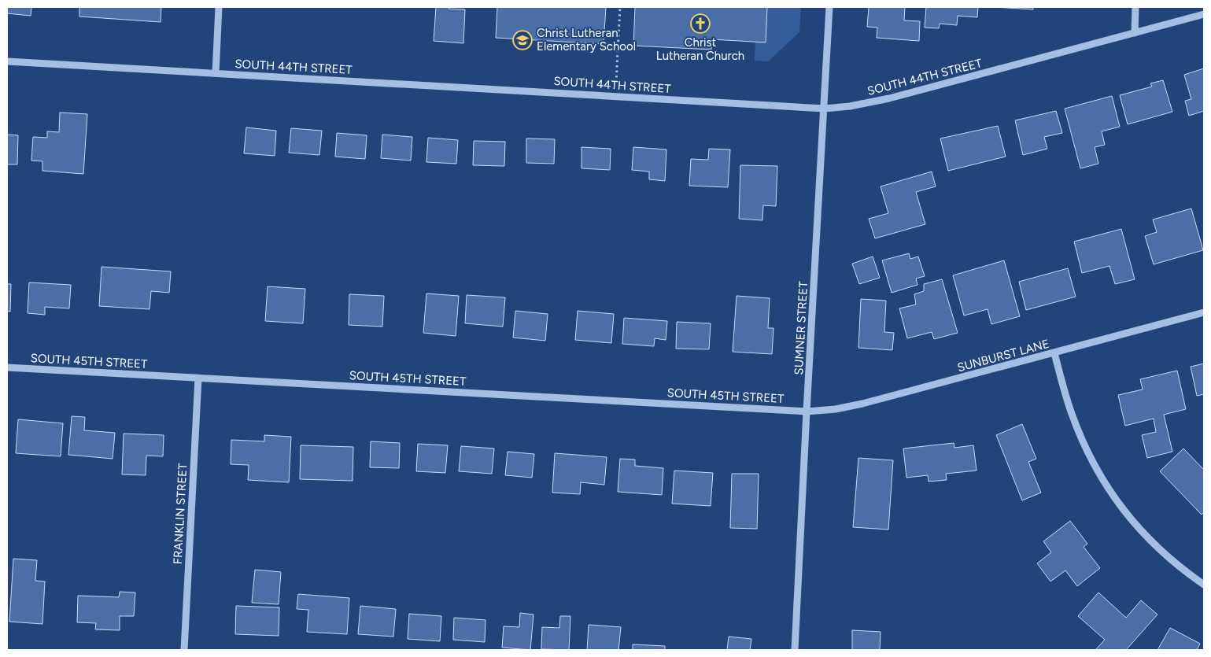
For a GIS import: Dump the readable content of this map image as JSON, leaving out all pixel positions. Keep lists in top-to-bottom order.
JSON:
{
  "streets": {
    "street": [
      "SOUTH 44TH STREET",
      "SUMNER STREET",
      "SUNBURST LANE",
      "SOUTH 45TH STREET",
      "FRANKLIN STREET"
    ]
  },
  "crossings": [
    ["SOUTH 44TH STREET", "SUMNER STREET"],
    ["SUMNER STREET", "SUNBURST LANE"],
    ["SUMNER STREET", "SOUTH 45TH STREET"],
    ["SUNBURST LANE", "SOUTH 45TH STREET"],
    ["SOUTH 45TH STREET", "FRANKLIN STREET"]
  ],
  "places": {
    "church": ["Christ Lutheran Church"],
    "school or university": ["Christ Lutheran Elementary School"]
  }
}
